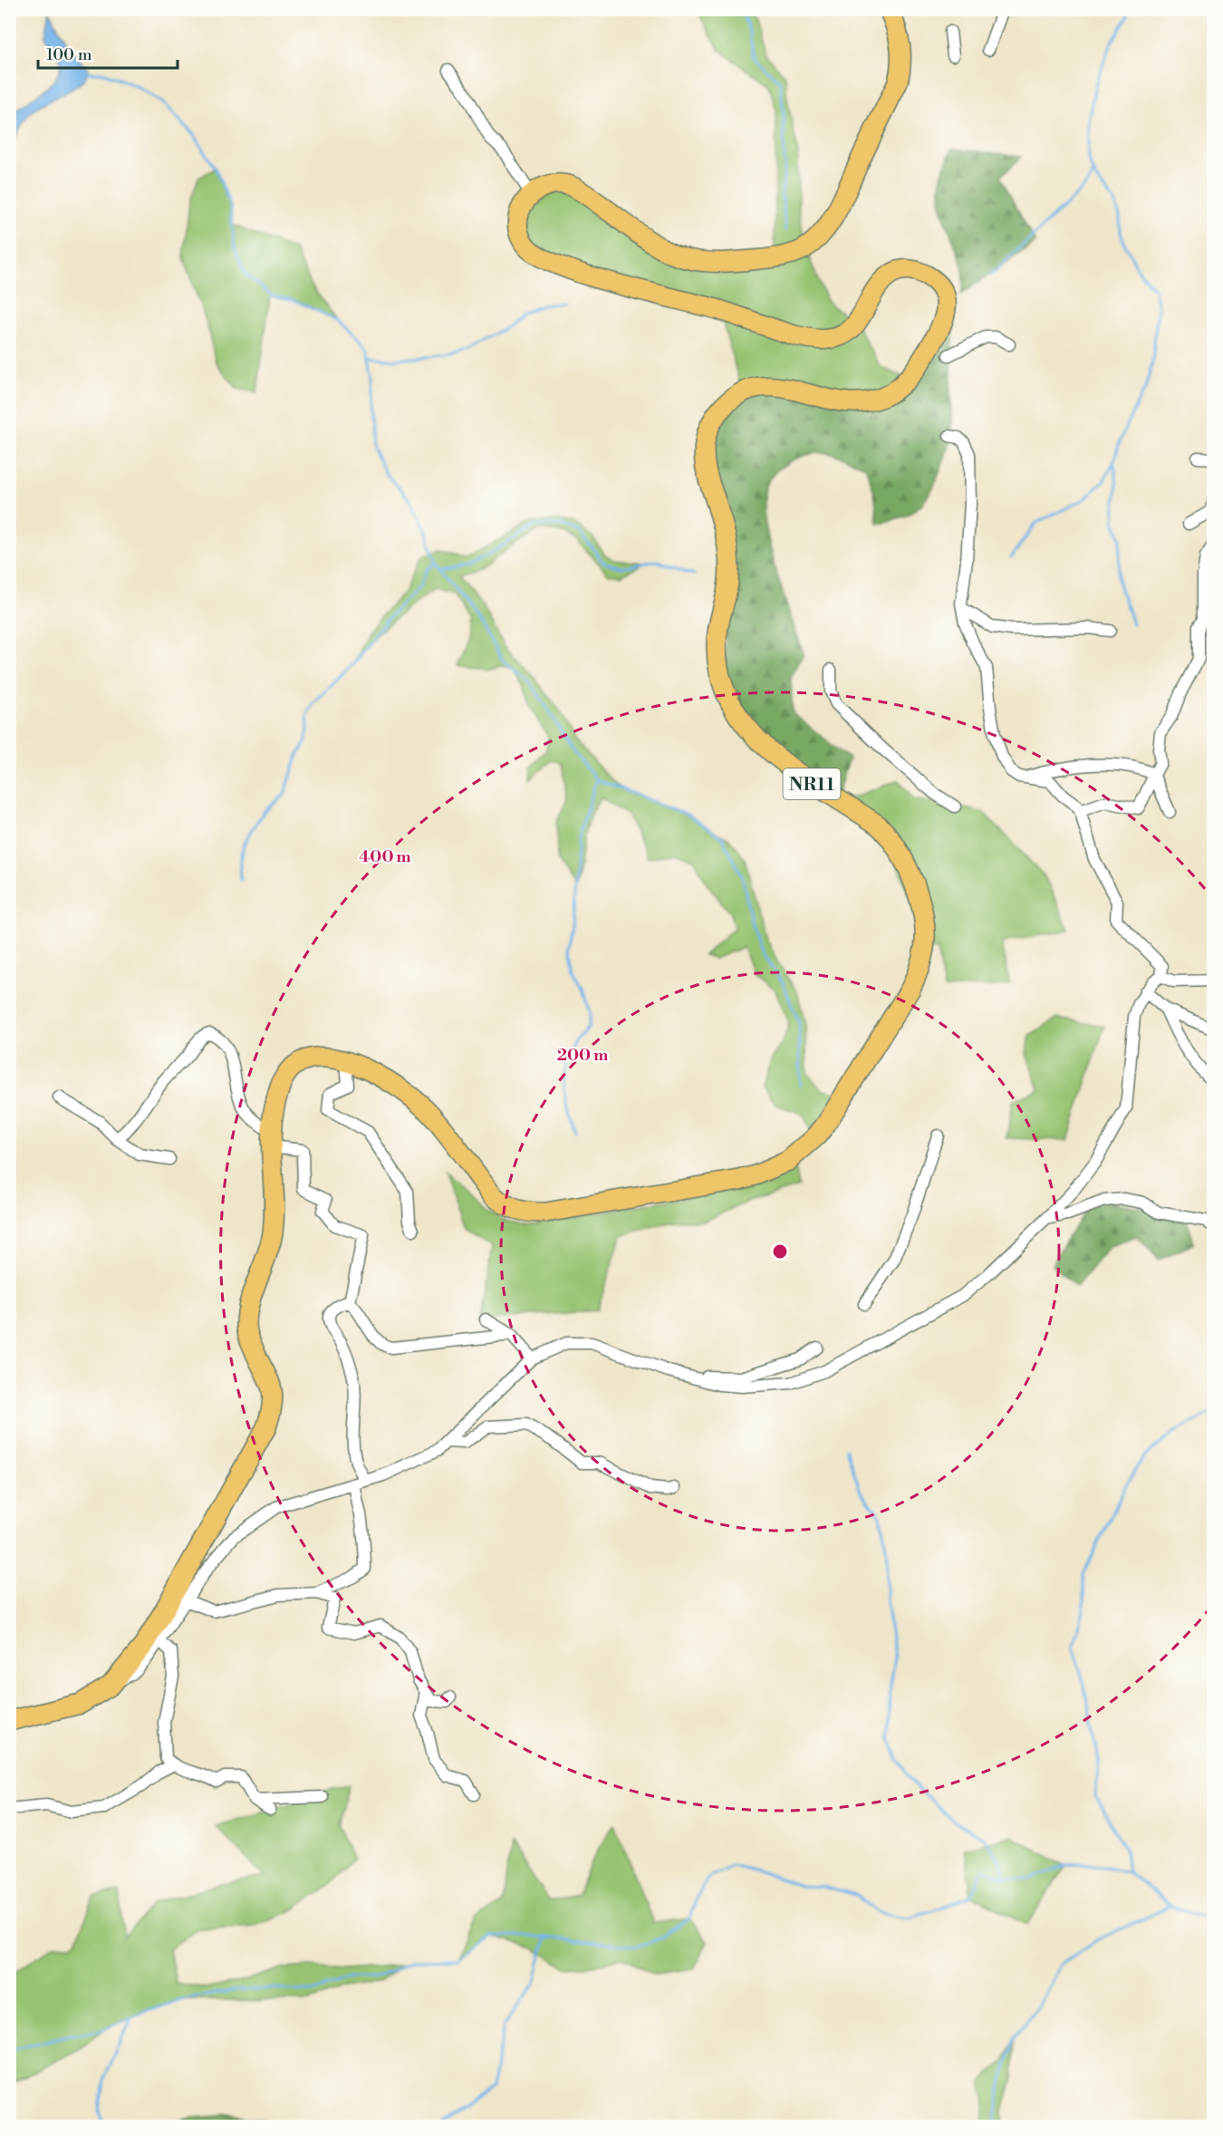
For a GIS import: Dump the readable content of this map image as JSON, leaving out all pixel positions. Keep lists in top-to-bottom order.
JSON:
{
  "streets": {
    "highway": ["NR11"]
  },
  "scale_bar": "100 m",
  "rings": ["400 m", "200 m"]
}
